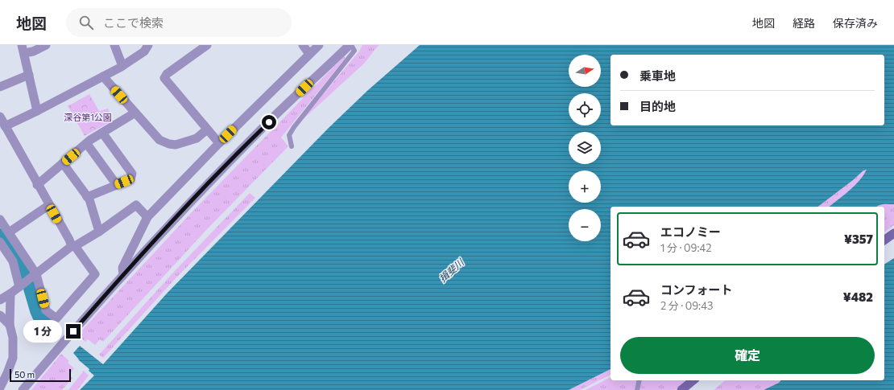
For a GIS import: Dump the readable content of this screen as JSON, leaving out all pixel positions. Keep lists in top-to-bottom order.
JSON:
{
  "water": ["揖斐川"],
  "parks": ["深谷第1公園"],
  "scale_bar": "50 m",
  "north": "right",
  "page": {
    "header": "地図",
    "search": "ここで検索",
    "nav": ["地図", "経路", "保存済み"],
    "map_buttons": ["+", "−"],
    "banner": ["乗車地", "目的地"],
    "list": [
      {
        "name": "エコノミー",
        "note": "1 分 · 09:42",
        "value": "¥357"
      },
      {
        "name": "コンフォート",
        "note": "2 分 · 09:43",
        "value": "¥482"
      }
    ],
    "bubble": "1 分",
    "buttons": "確定",
    "scale": "50 m"
  }
}
